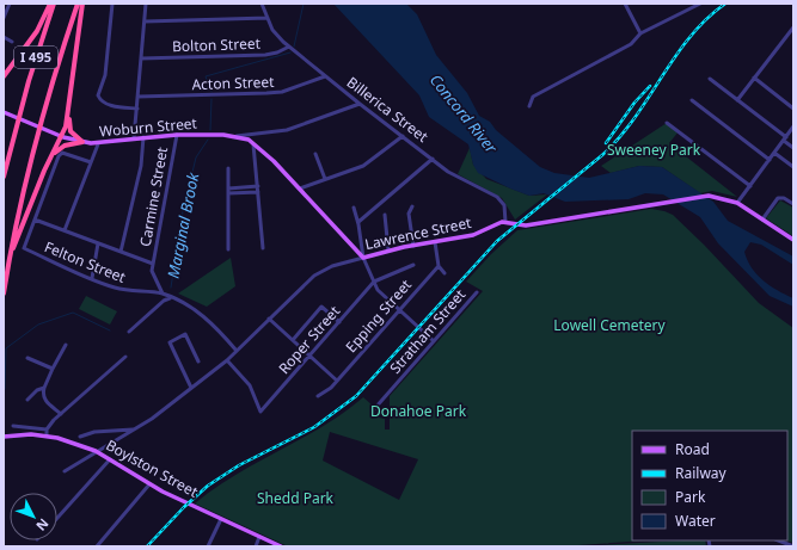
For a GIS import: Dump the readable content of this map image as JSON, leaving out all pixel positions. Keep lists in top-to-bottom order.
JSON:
{
  "streets": {
    "highway": ["I 495"],
    "main road": ["Woburn Street", "Lawrence Street", "Boylston Street"],
    "street": [
      "Bolton Street",
      "Acton Street",
      "Billerica Street",
      "Carmine Street",
      "Felton Street",
      "Epping Street",
      "Stratham Street",
      "Roper Street"
    ]
  },
  "crossings": [
    ["Bolton Street", "Billerica Street"],
    ["Acton Street", "Billerica Street"],
    ["Billerica Street", "Lawrence Street"],
    ["Woburn Street", "Carmine Street"],
    ["Woburn Street", "Lawrence Street"],
    ["Lawrence Street", "Roper Street"],
    ["Lawrence Street", "Boylston Street"]
  ],
  "water": ["Concord River", "Marginal Brook"],
  "parks": [
    "Sweeney Park",
    "Lowell Cemetery",
    "Donahoe Park",
    "Shedd Park"
  ],
  "legend": [
    "Road",
    "Railway",
    "Park",
    "Water"
  ],
  "north": "bottom right"
}
